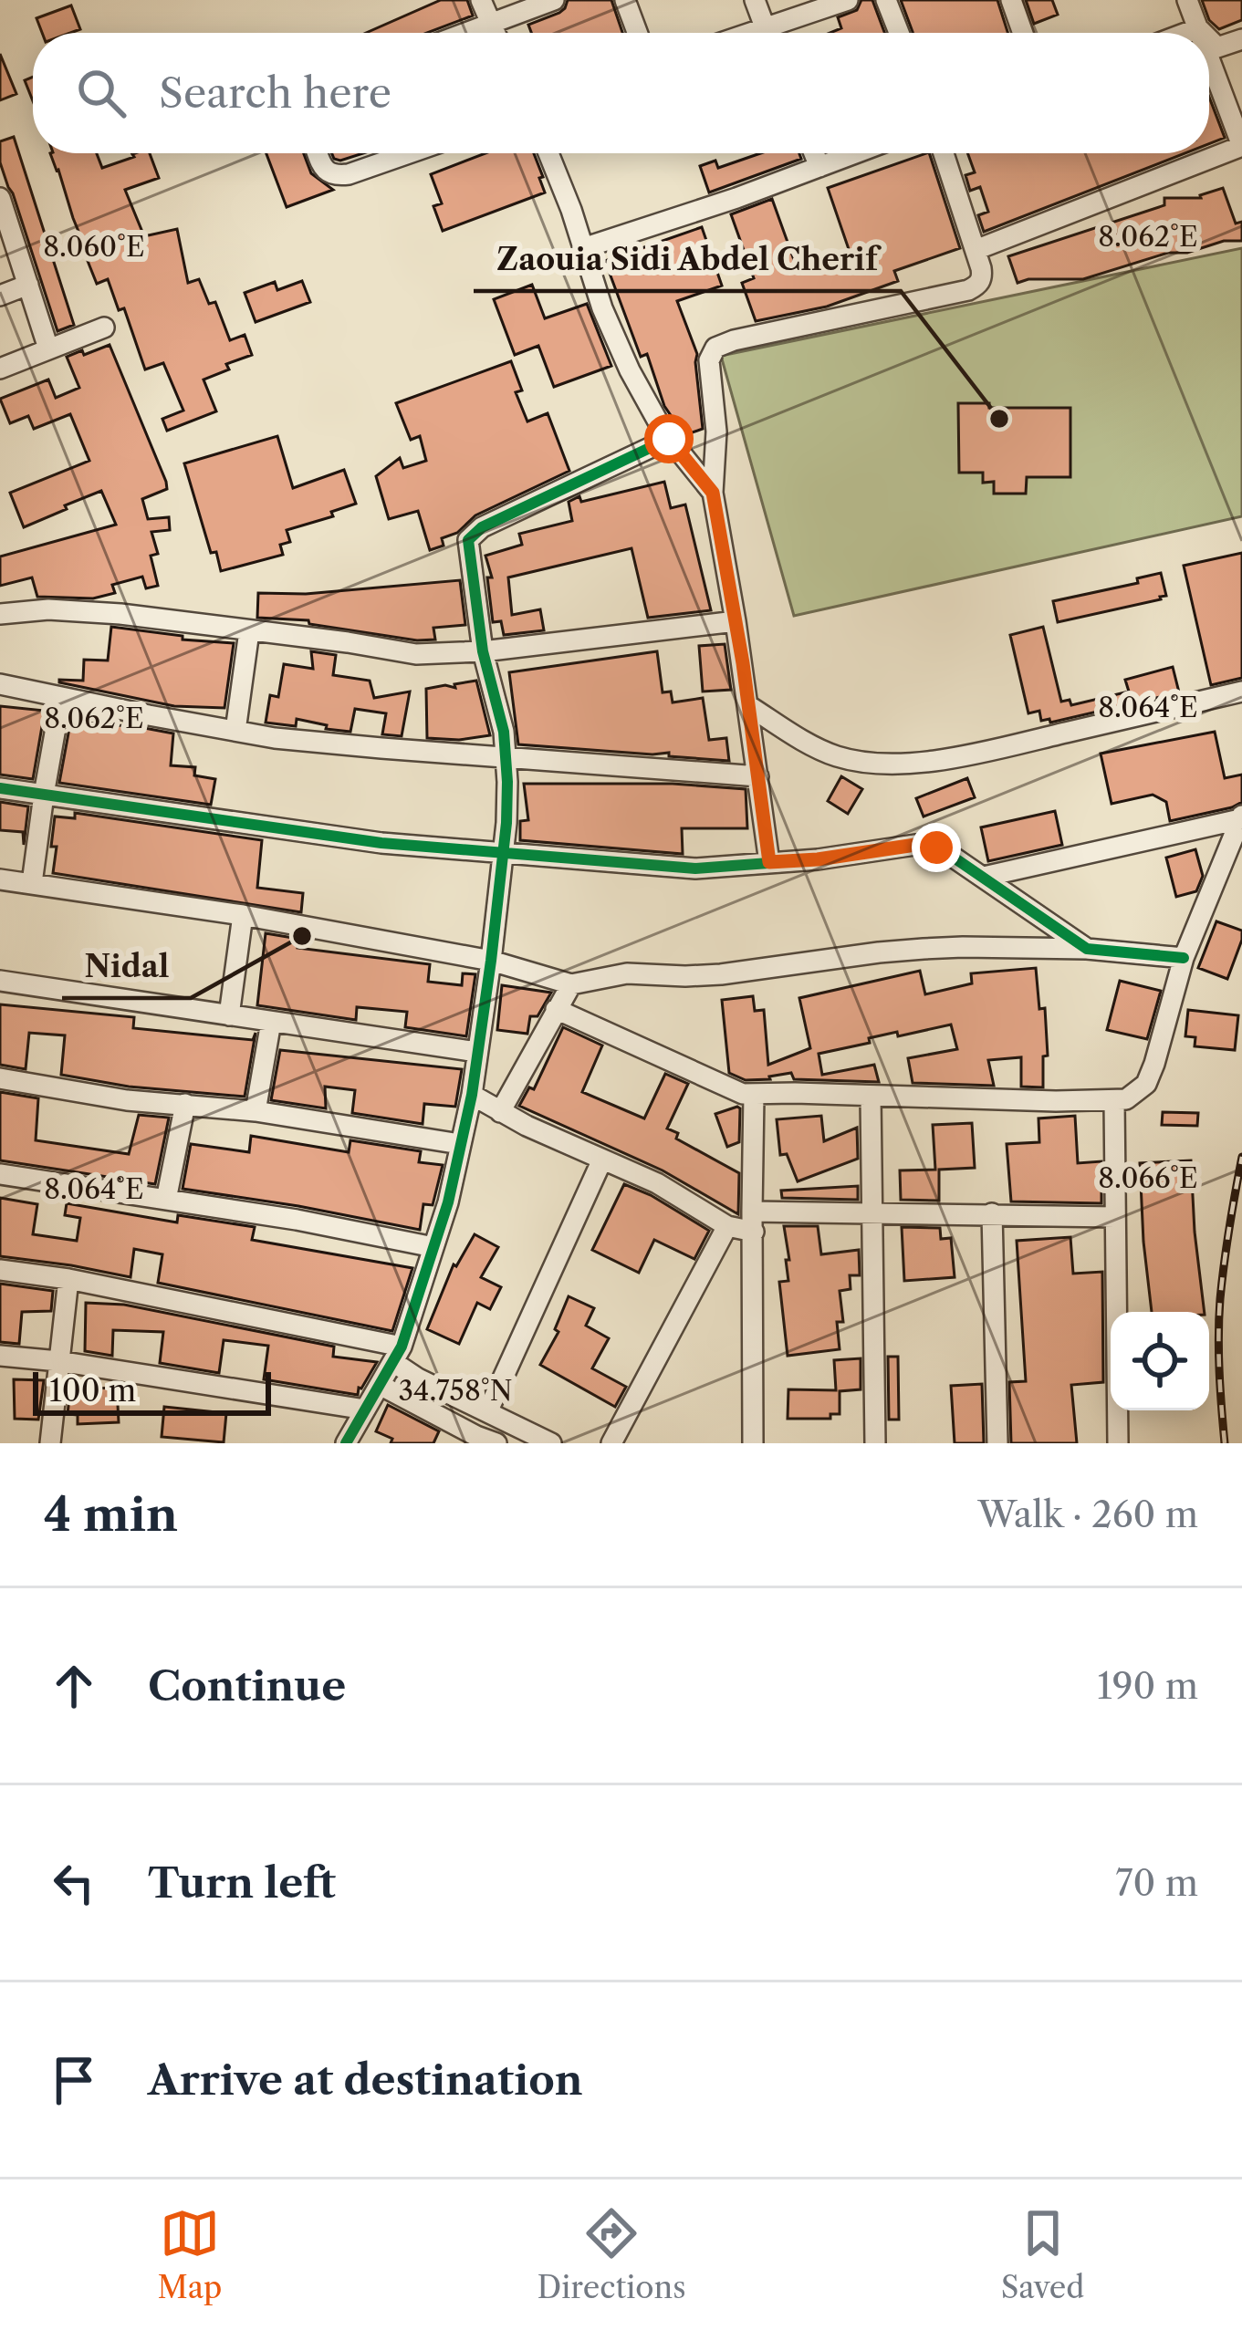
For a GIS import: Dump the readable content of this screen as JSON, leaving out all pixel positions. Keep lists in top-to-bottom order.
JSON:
{
  "places": ["Zaouia Sidi Abdel Cherif", "Nidal"],
  "scale_bar": "100 m",
  "page": {
    "search": "Search here",
    "scale": "100 m",
    "heading": ["4 min", "Walk · 260 m"],
    "list": [
      ["Continue", "190 m"],
      ["Turn left", "70 m"],
      "Arrive at destination"
    ],
    "nav": ["Map", "Directions", "Saved"]
  },
  "coordinates": [
    "8.062°E",
    "8.060°E",
    "8.064°E",
    "8.066°E",
    "34.758°N"
  ]
}
